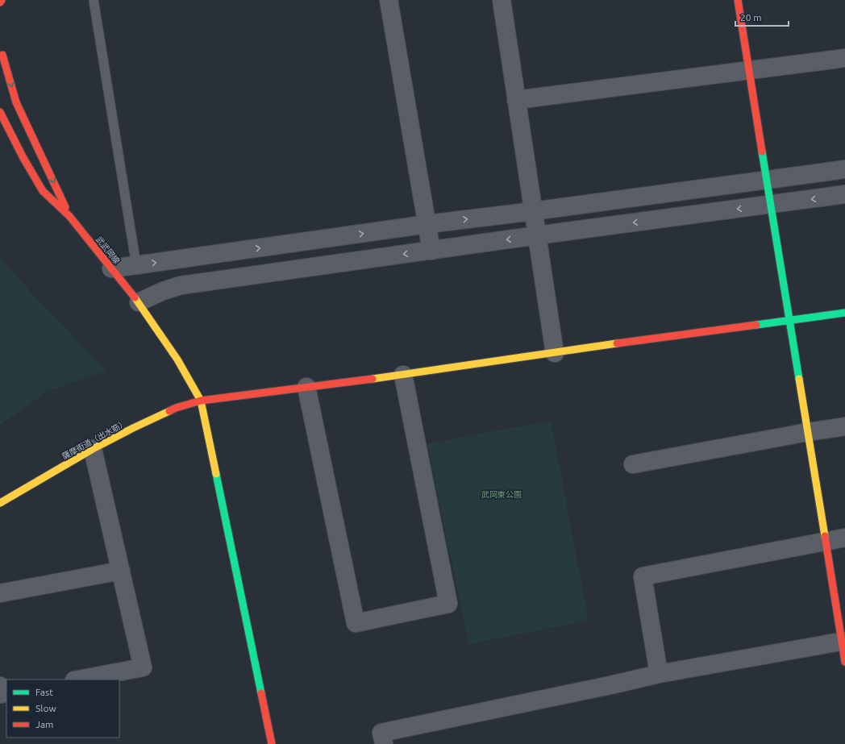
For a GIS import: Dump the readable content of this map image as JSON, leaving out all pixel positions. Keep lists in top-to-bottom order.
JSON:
{
  "streets": {
    "street": ["武武岡線", "薩摩街道（出水筋）"]
  },
  "crossings": [
    ["武武岡線", "薩摩街道（出水筋）"]
  ],
  "parks": ["武岡東公園"],
  "legend": ["Fast", "Slow", "Jam"],
  "scale_bar": "20 m"
}
